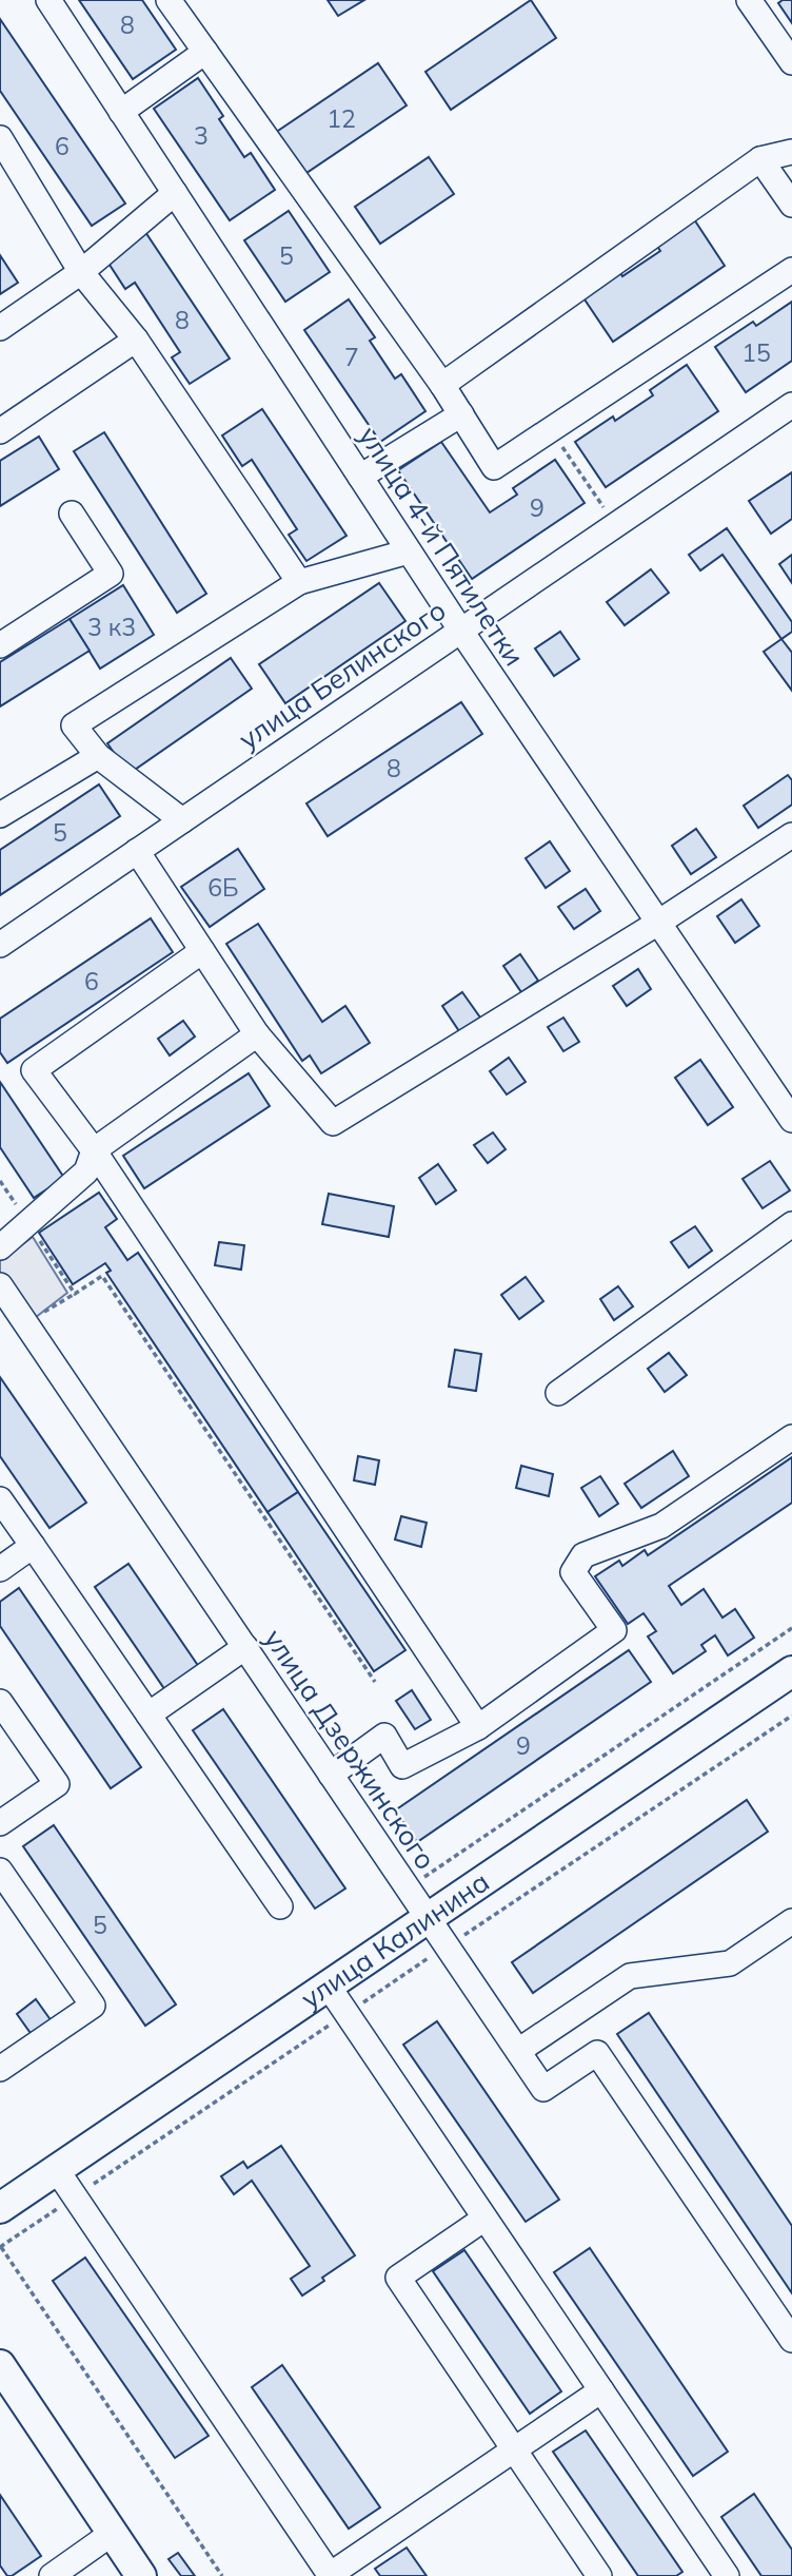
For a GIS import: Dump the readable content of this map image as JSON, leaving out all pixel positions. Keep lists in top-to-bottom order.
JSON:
{
  "streets": {
    "main road": ["улица Калинина"],
    "street": ["улица 4-й Пятилетки", "улица Белинского", "улица Дзержинского"]
  },
  "crossings": [
    ["улица 4-й Пятилетки", "улица Белинского"],
    ["улица Дзержинского", "улица Калинина"]
  ],
  "house_numbers": [
    "8",
    "12",
    "3",
    "6",
    "5",
    "8",
    "15",
    "7",
    "9",
    "3 к3",
    "8",
    "5",
    "6Б",
    "6",
    "9",
    "5"
  ]
}
